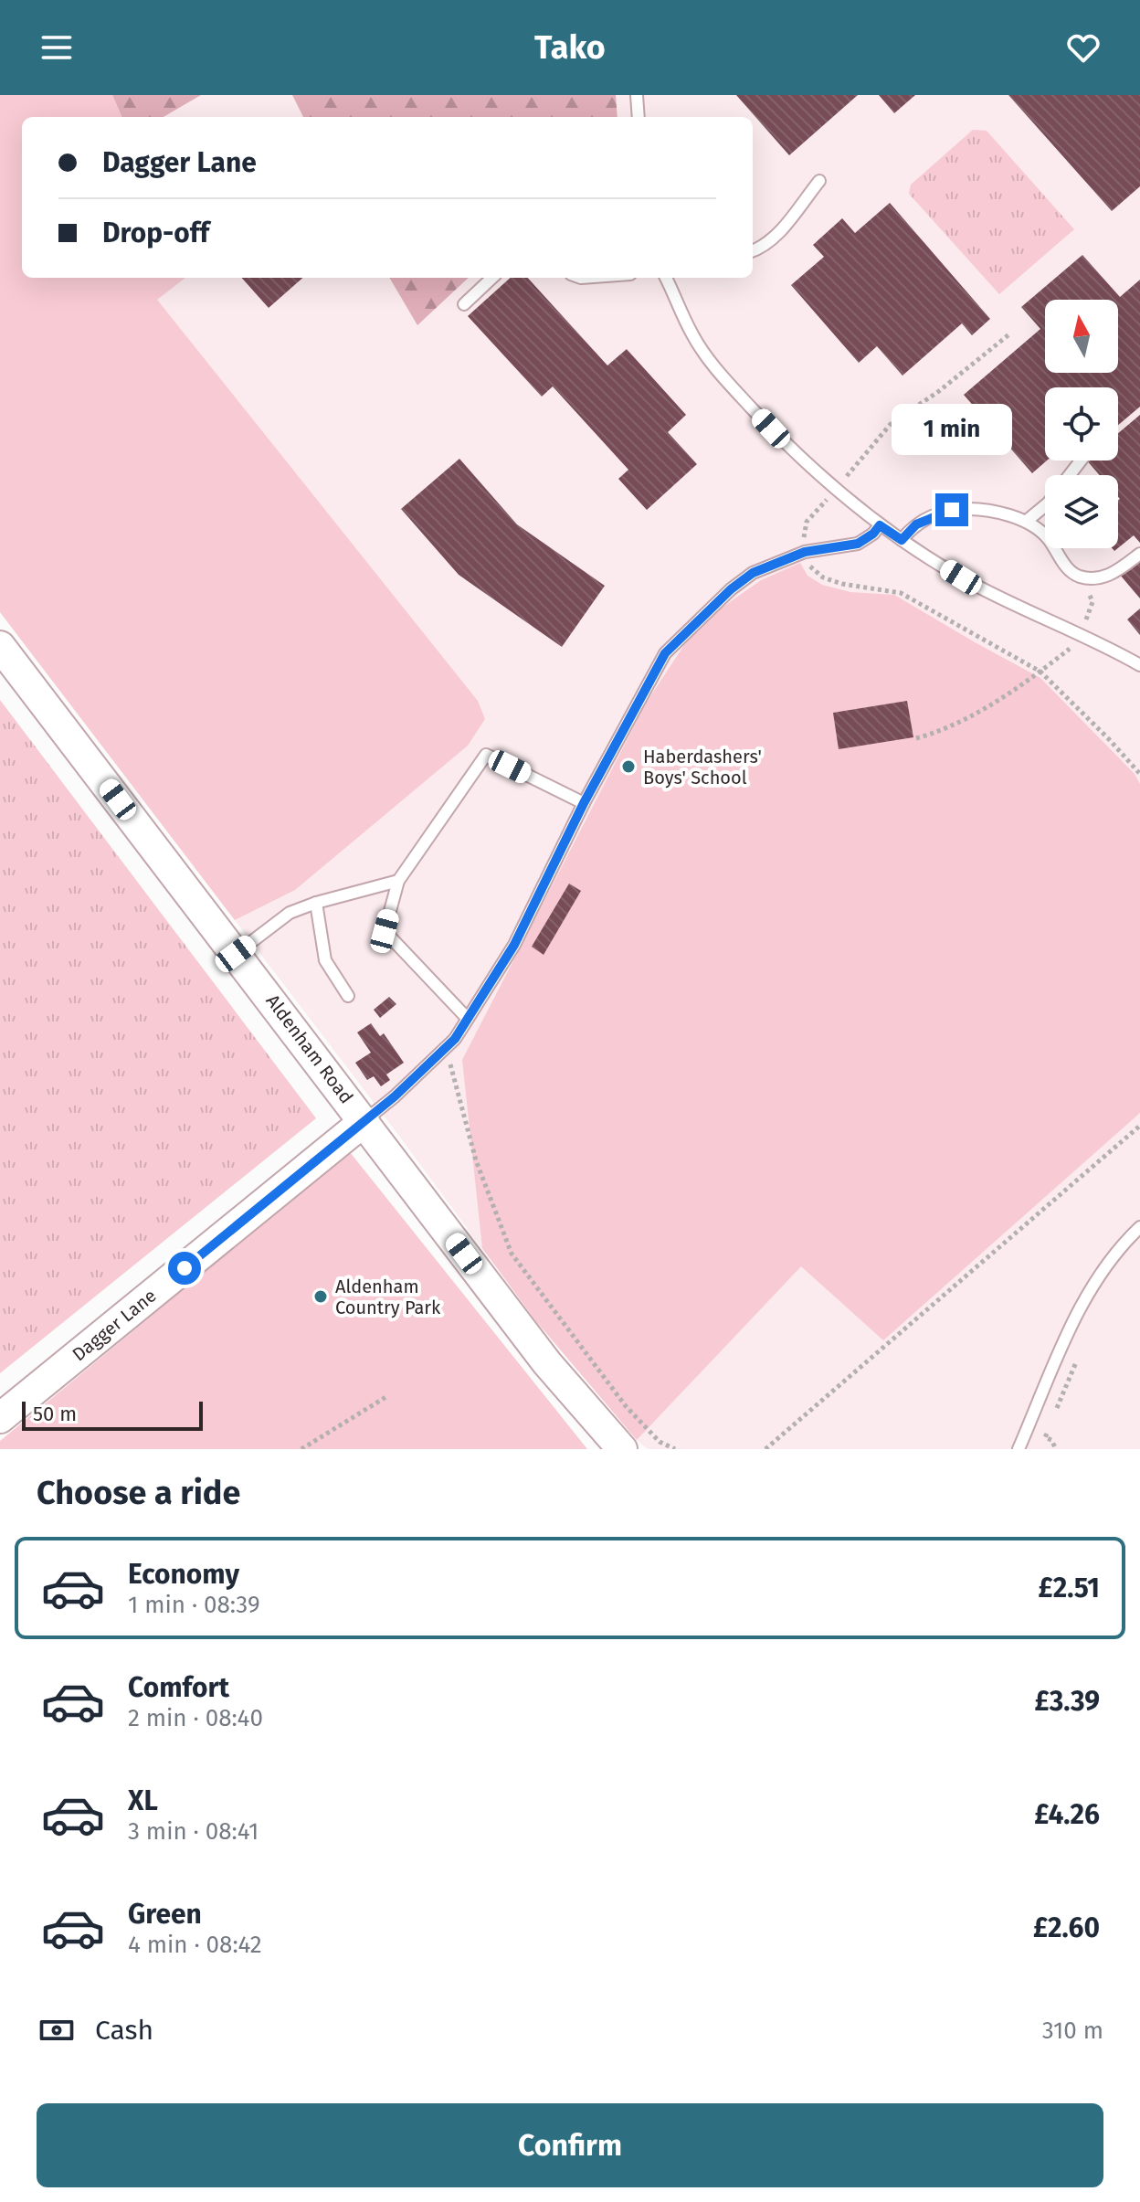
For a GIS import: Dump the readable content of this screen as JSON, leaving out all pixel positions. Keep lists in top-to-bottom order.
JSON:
{
  "streets": {
    "street": ["Aldenham Road", "Dagger Lane"]
  },
  "crossings": [
    ["Aldenham Road", "Dagger Lane"]
  ],
  "places": ["Haberdashers' Boys' School", "Aldenham Country Park"],
  "scale_bar": "50 m",
  "north": "top",
  "page": {
    "header": "Tako",
    "banner": ["Dagger Lane", "Drop-off"],
    "bubble": "1 min",
    "scale": "50 m",
    "heading": "Choose a ride",
    "list": [
      {
        "name": "Economy",
        "note": "1 min · 08:39",
        "value": "£2.51"
      },
      {
        "name": "Comfort",
        "note": "2 min · 08:40",
        "value": "£3.39"
      },
      {
        "name": "XL",
        "note": "3 min · 08:41",
        "value": "£4.26"
      },
      {
        "name": "Green",
        "note": "4 min · 08:42",
        "value": "£2.60"
      }
    ],
    "pay": ["Cash", "310 m"],
    "buttons": "Confirm"
  }
}
